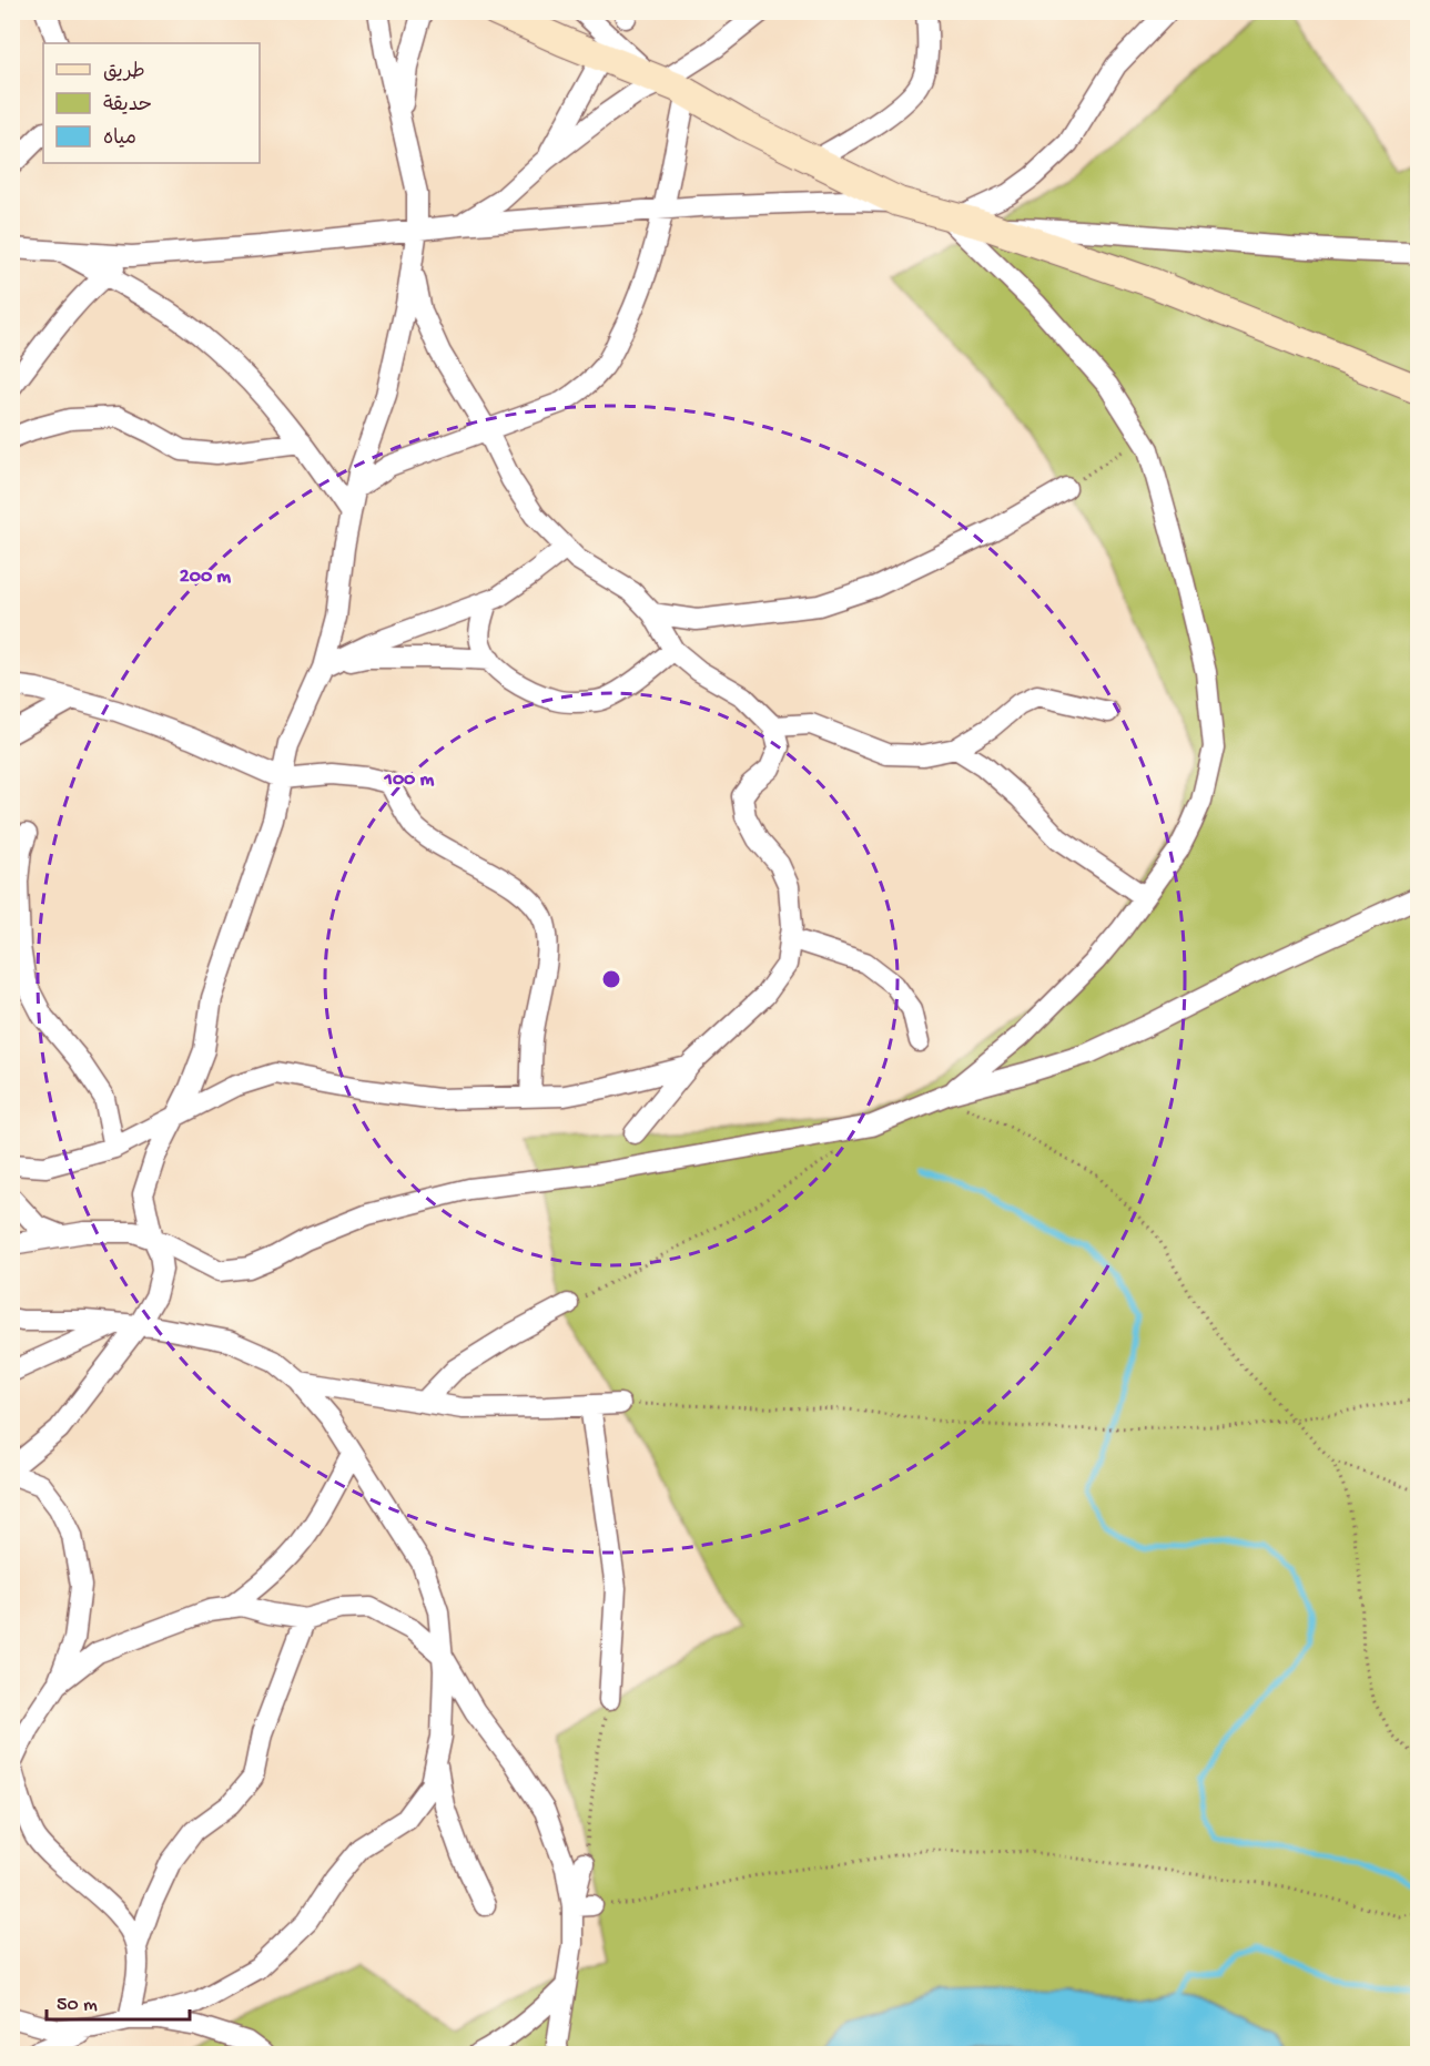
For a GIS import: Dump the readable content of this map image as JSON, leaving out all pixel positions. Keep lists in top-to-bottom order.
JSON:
{
  "legend": ["طريق", "حديقة", "مياه"],
  "scale_bar": "50 m",
  "rings": ["200 m", "100 m"]
}
